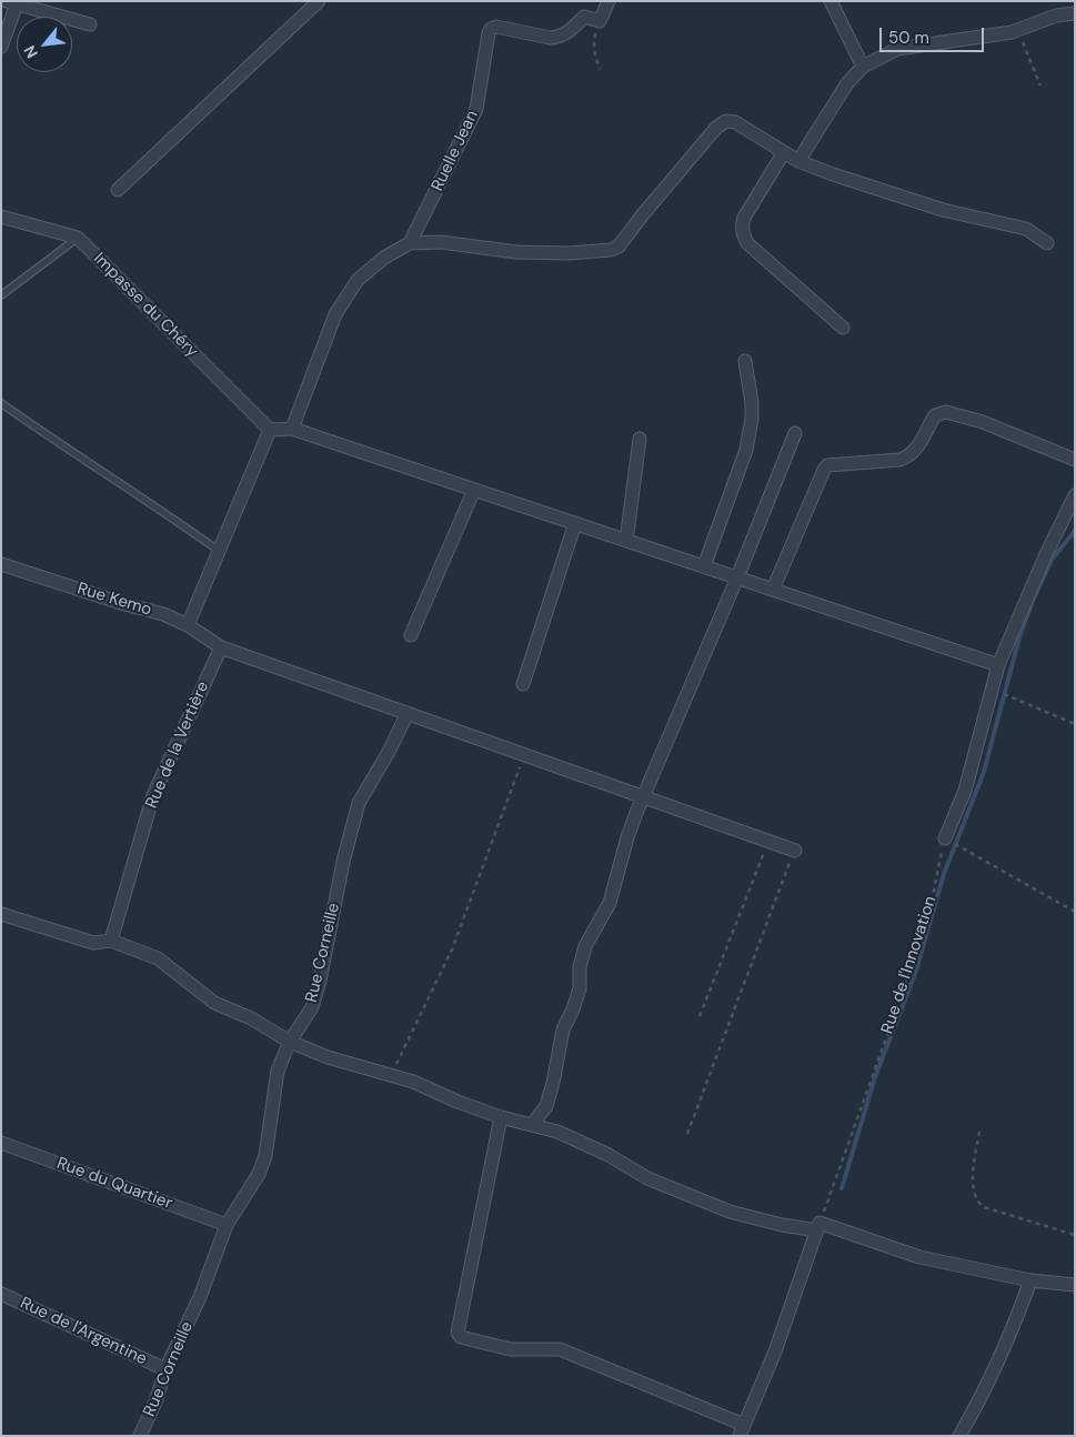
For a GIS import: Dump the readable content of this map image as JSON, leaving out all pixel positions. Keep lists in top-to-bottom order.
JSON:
{
  "streets": {
    "street": [
      "Ruelle Jean",
      "Impasse du Chéry",
      "Rue Kemo",
      "Rue de la Vertière",
      "Rue Corneille",
      "Rue du Quartier",
      "Rue de l'Argentine"
    ],
    "path": ["Rue de l'Innovation"]
  },
  "crossings": [
    ["Rue Kemo", "Rue de la Vertière"],
    ["Rue Kemo", "Rue Corneille"],
    ["Rue Corneille", "Rue du Quartier"],
    ["Rue Corneille", "Rue de l'Argentine"]
  ],
  "scale_bar": "50 m",
  "north": "bottom left"
}
